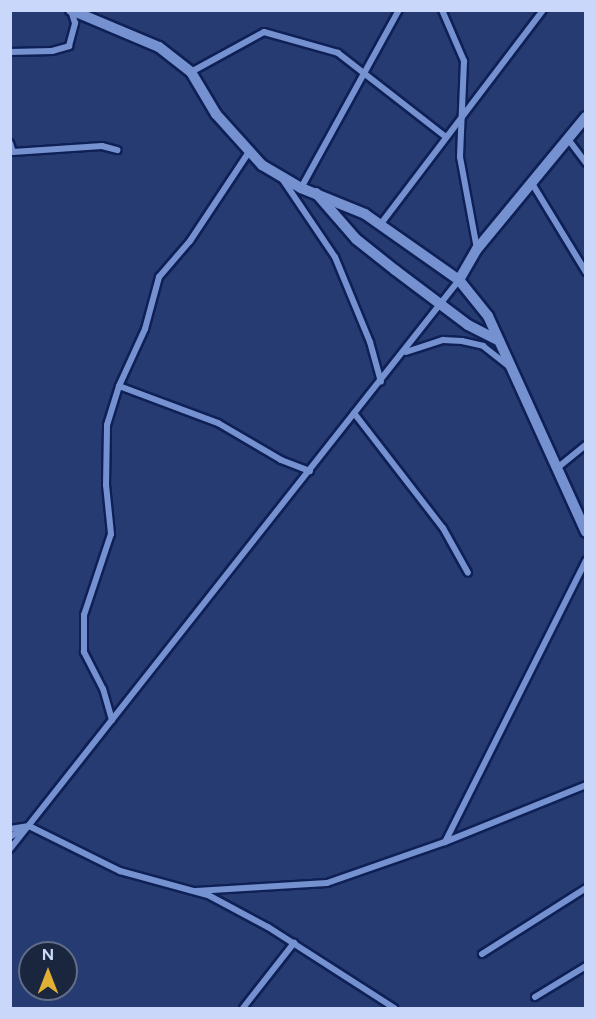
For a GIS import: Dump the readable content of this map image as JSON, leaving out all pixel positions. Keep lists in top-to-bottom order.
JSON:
{
  "north": "top"
}
